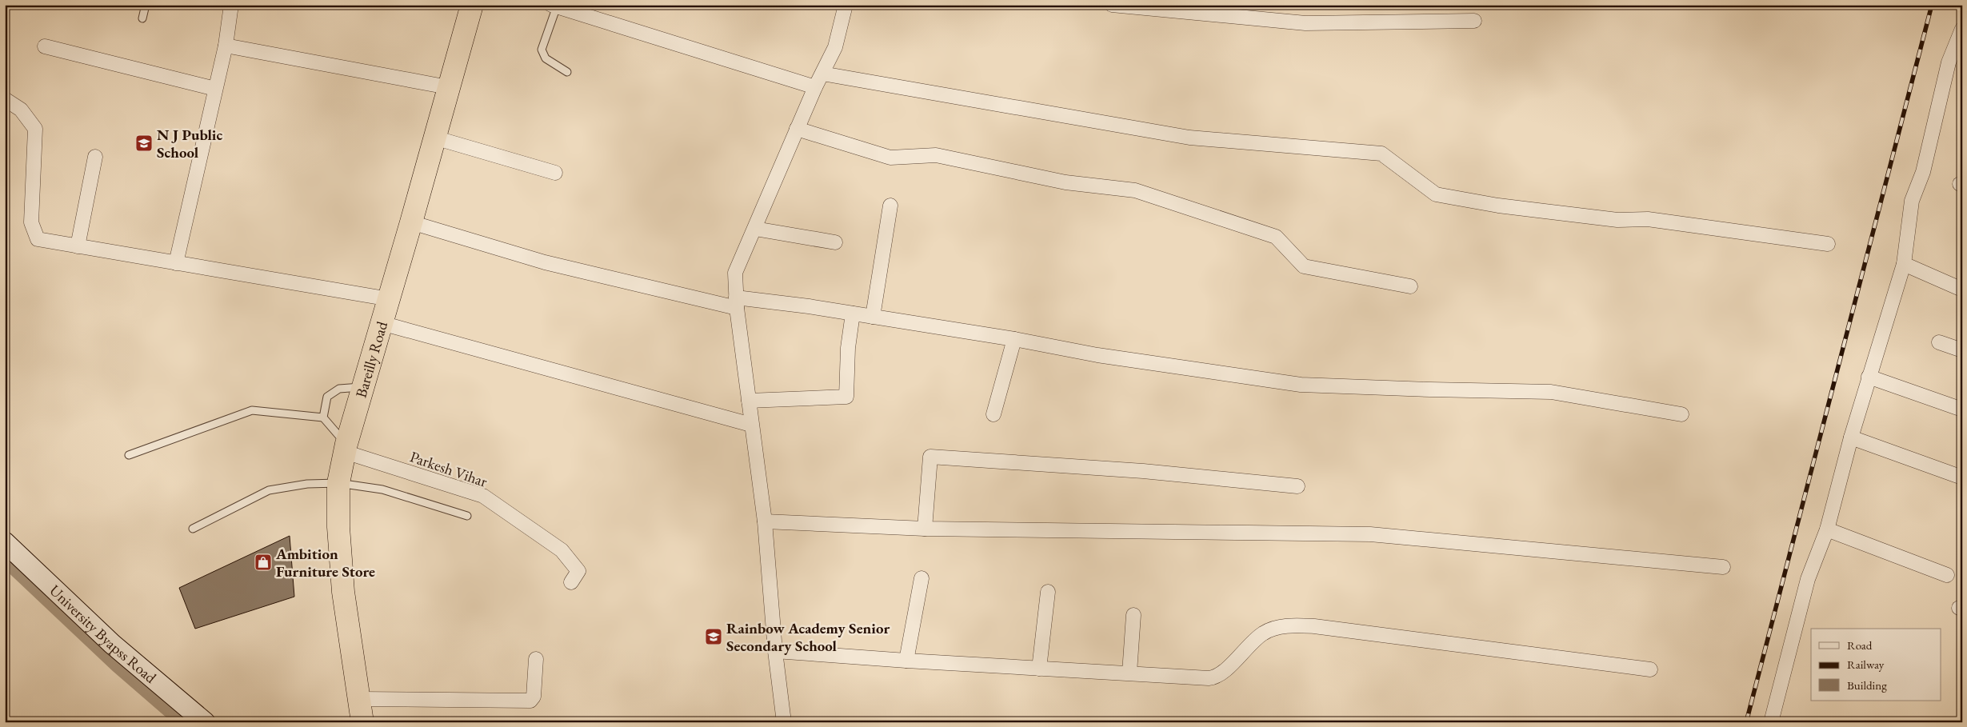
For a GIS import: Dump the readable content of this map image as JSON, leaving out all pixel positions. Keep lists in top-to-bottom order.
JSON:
{
  "streets": {
    "highway": ["Bareilly Road"],
    "main road": ["University Byapss Road"],
    "street": ["Parkesh Vihar"]
  },
  "crossings": [
    ["Bareilly Road", "Parkesh Vihar"]
  ],
  "places": {
    "school or university": ["N J Public School", "Rainbow Academy Senior Secondary School"],
    "shop": ["Ambition Furniture Store"]
  },
  "legend": ["Road", "Railway", "Building"]
}
